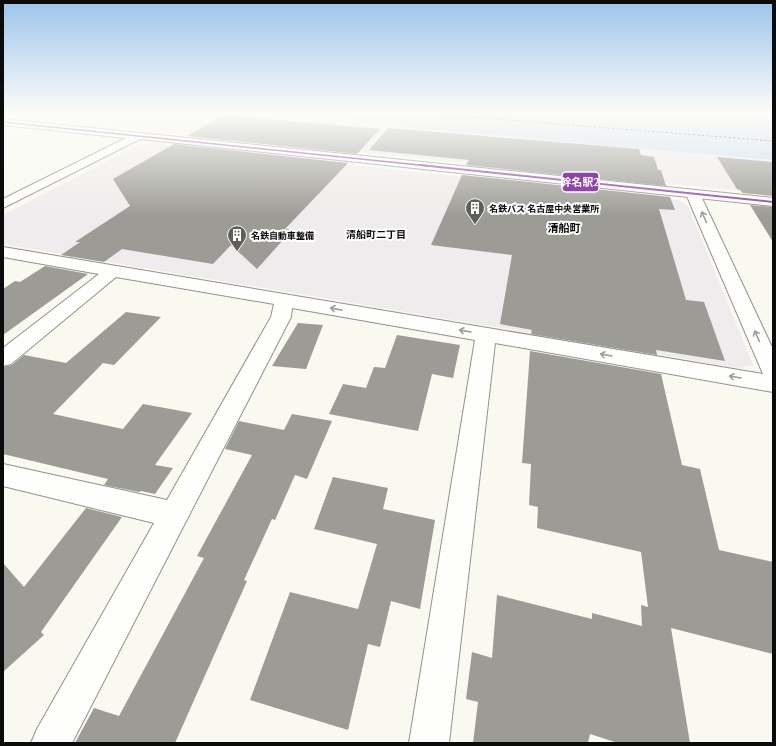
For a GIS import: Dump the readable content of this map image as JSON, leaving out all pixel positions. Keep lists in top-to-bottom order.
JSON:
{
  "districts": ["清船町", "清船町二丁目"],
  "places": {
    "building": ["名鉄バス 名古屋中央営業所", "名鉄自動車整備"]
  },
  "lines": ["transit line 幹名駅2"]
}
